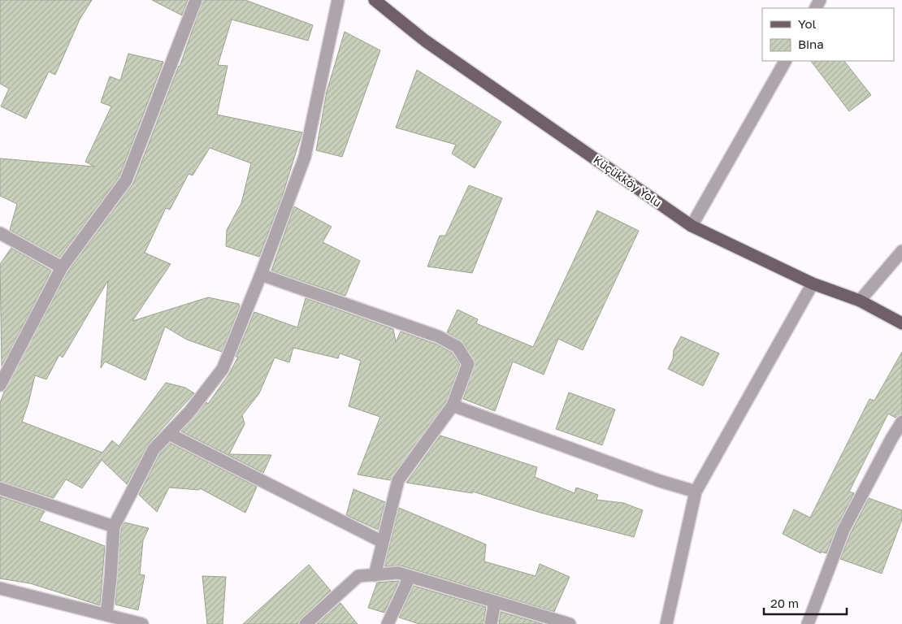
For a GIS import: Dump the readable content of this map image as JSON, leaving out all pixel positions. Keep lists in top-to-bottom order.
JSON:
{
  "streets": {
    "main road": ["Küçükköy Yolu"]
  },
  "legend": ["Yol", "Bina"],
  "scale_bar": "20 m"
}
